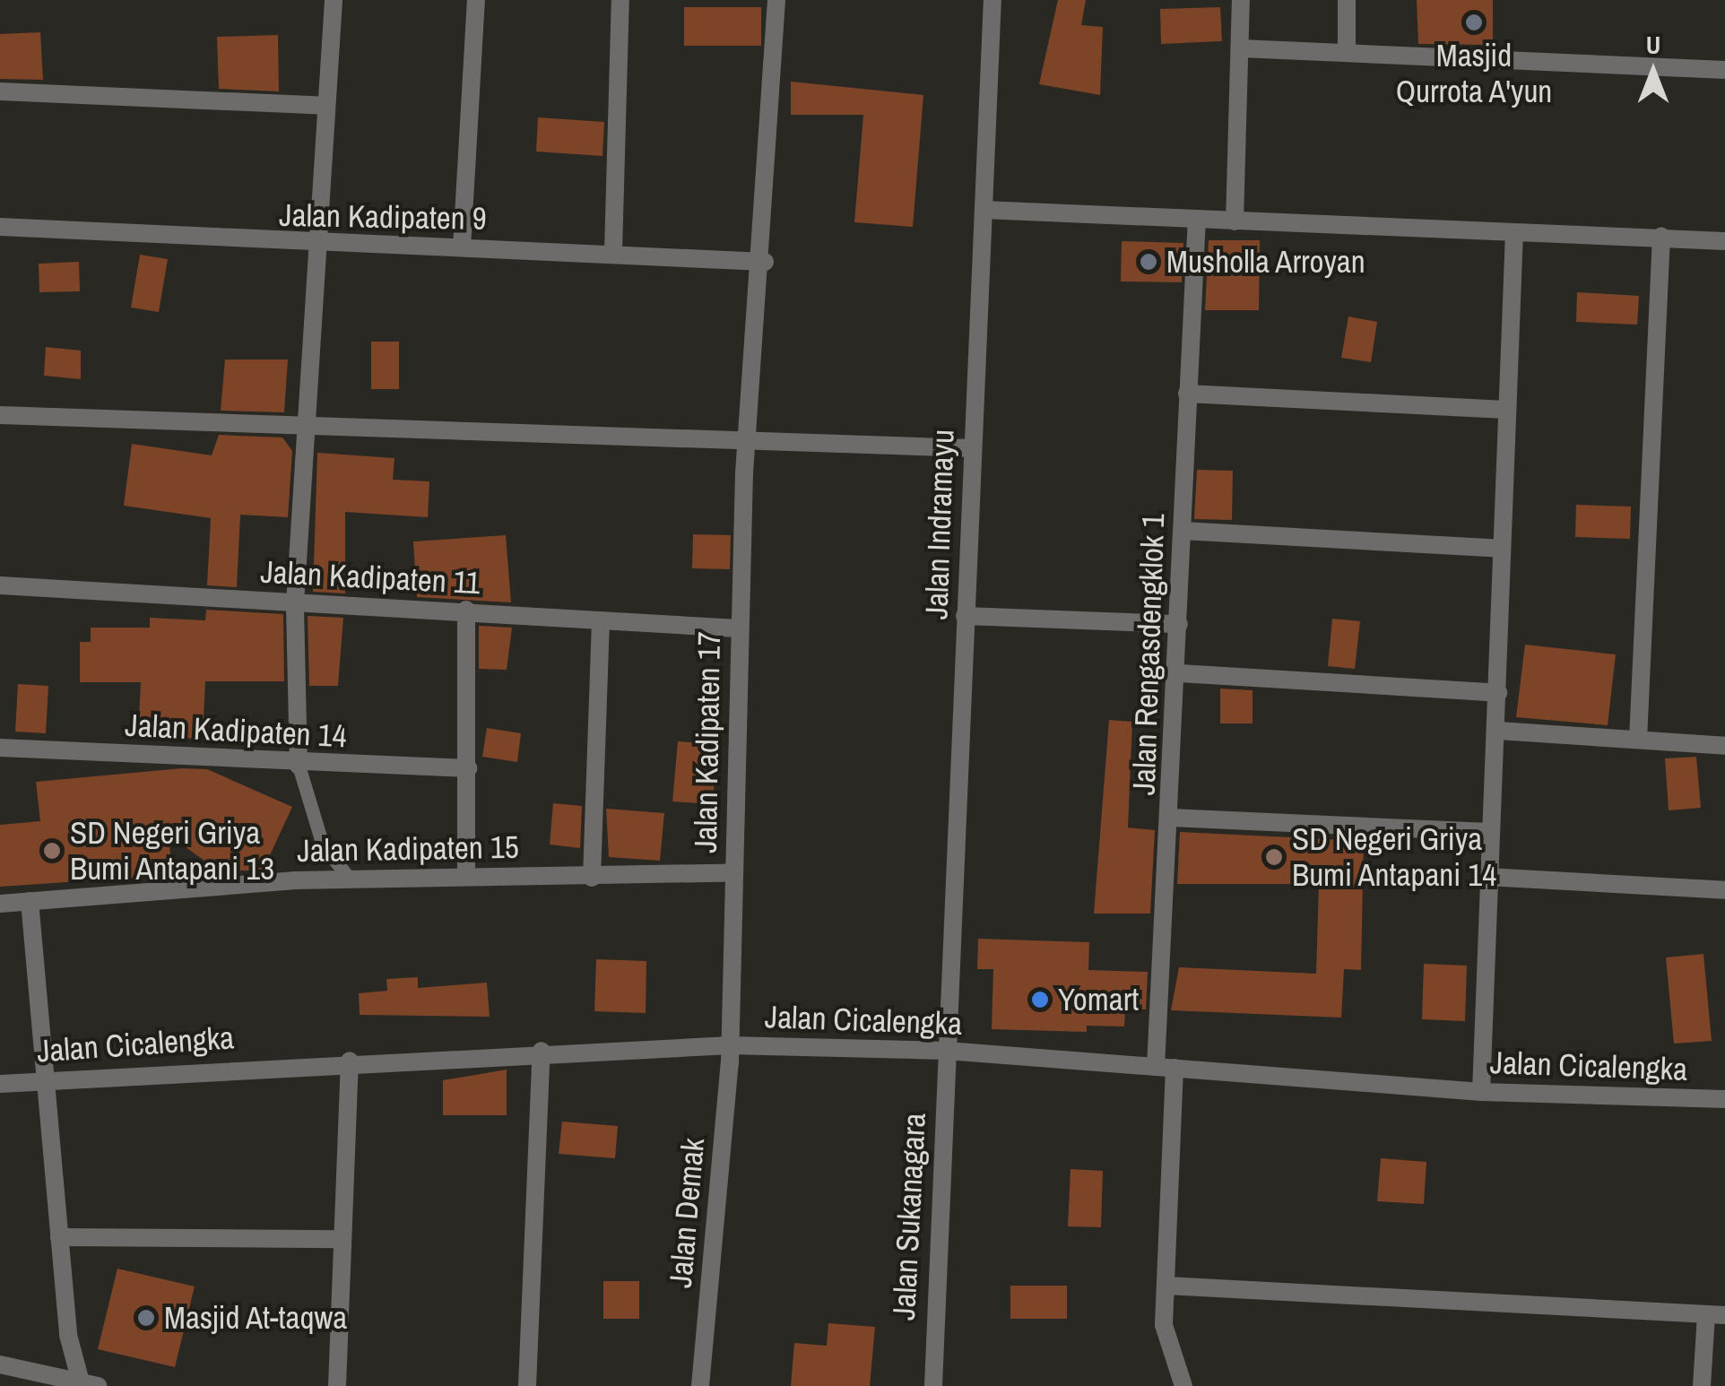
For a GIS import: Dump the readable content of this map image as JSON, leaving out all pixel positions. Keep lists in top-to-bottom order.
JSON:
{
  "streets": {
    "street": [
      "Jalan Kadipaten 9",
      "Jalan Indramayu",
      "Jalan Kadipaten 11",
      "Jalan Rengasdengklok 1",
      "Jalan Kadipaten 14",
      "Jalan Kadipaten 17",
      "Jalan Kadipaten 15",
      "Jalan Cicalengka",
      "Jalan Demak",
      "Jalan Sukanagara"
    ]
  },
  "crossings": [
    ["Jalan Kadipaten 9", "Jalan Kadipaten 17"],
    ["Jalan Indramayu", "Jalan Cicalengka"],
    ["Jalan Indramayu", "Jalan Sukanagara"],
    ["Jalan Kadipaten 11", "Jalan Kadipaten 17"],
    ["Jalan Rengasdengklok 1", "Jalan Cicalengka"],
    ["Jalan Kadipaten 17", "Jalan Kadipaten 15"],
    ["Jalan Kadipaten 17", "Jalan Cicalengka"],
    ["Jalan Kadipaten 17", "Jalan Demak"],
    ["Jalan Cicalengka", "Jalan Demak"],
    ["Jalan Cicalengka", "Jalan Sukanagara"]
  ],
  "places": [
    "Masjid Qurrota A'yun",
    "Musholla Arroyan",
    "SD Negeri Griya Bumi Antapani 13",
    "SD Negeri Griya Bumi Antapani 14",
    "Yomart",
    "Masjid At-taqwa"
  ],
  "north": "top"
}
